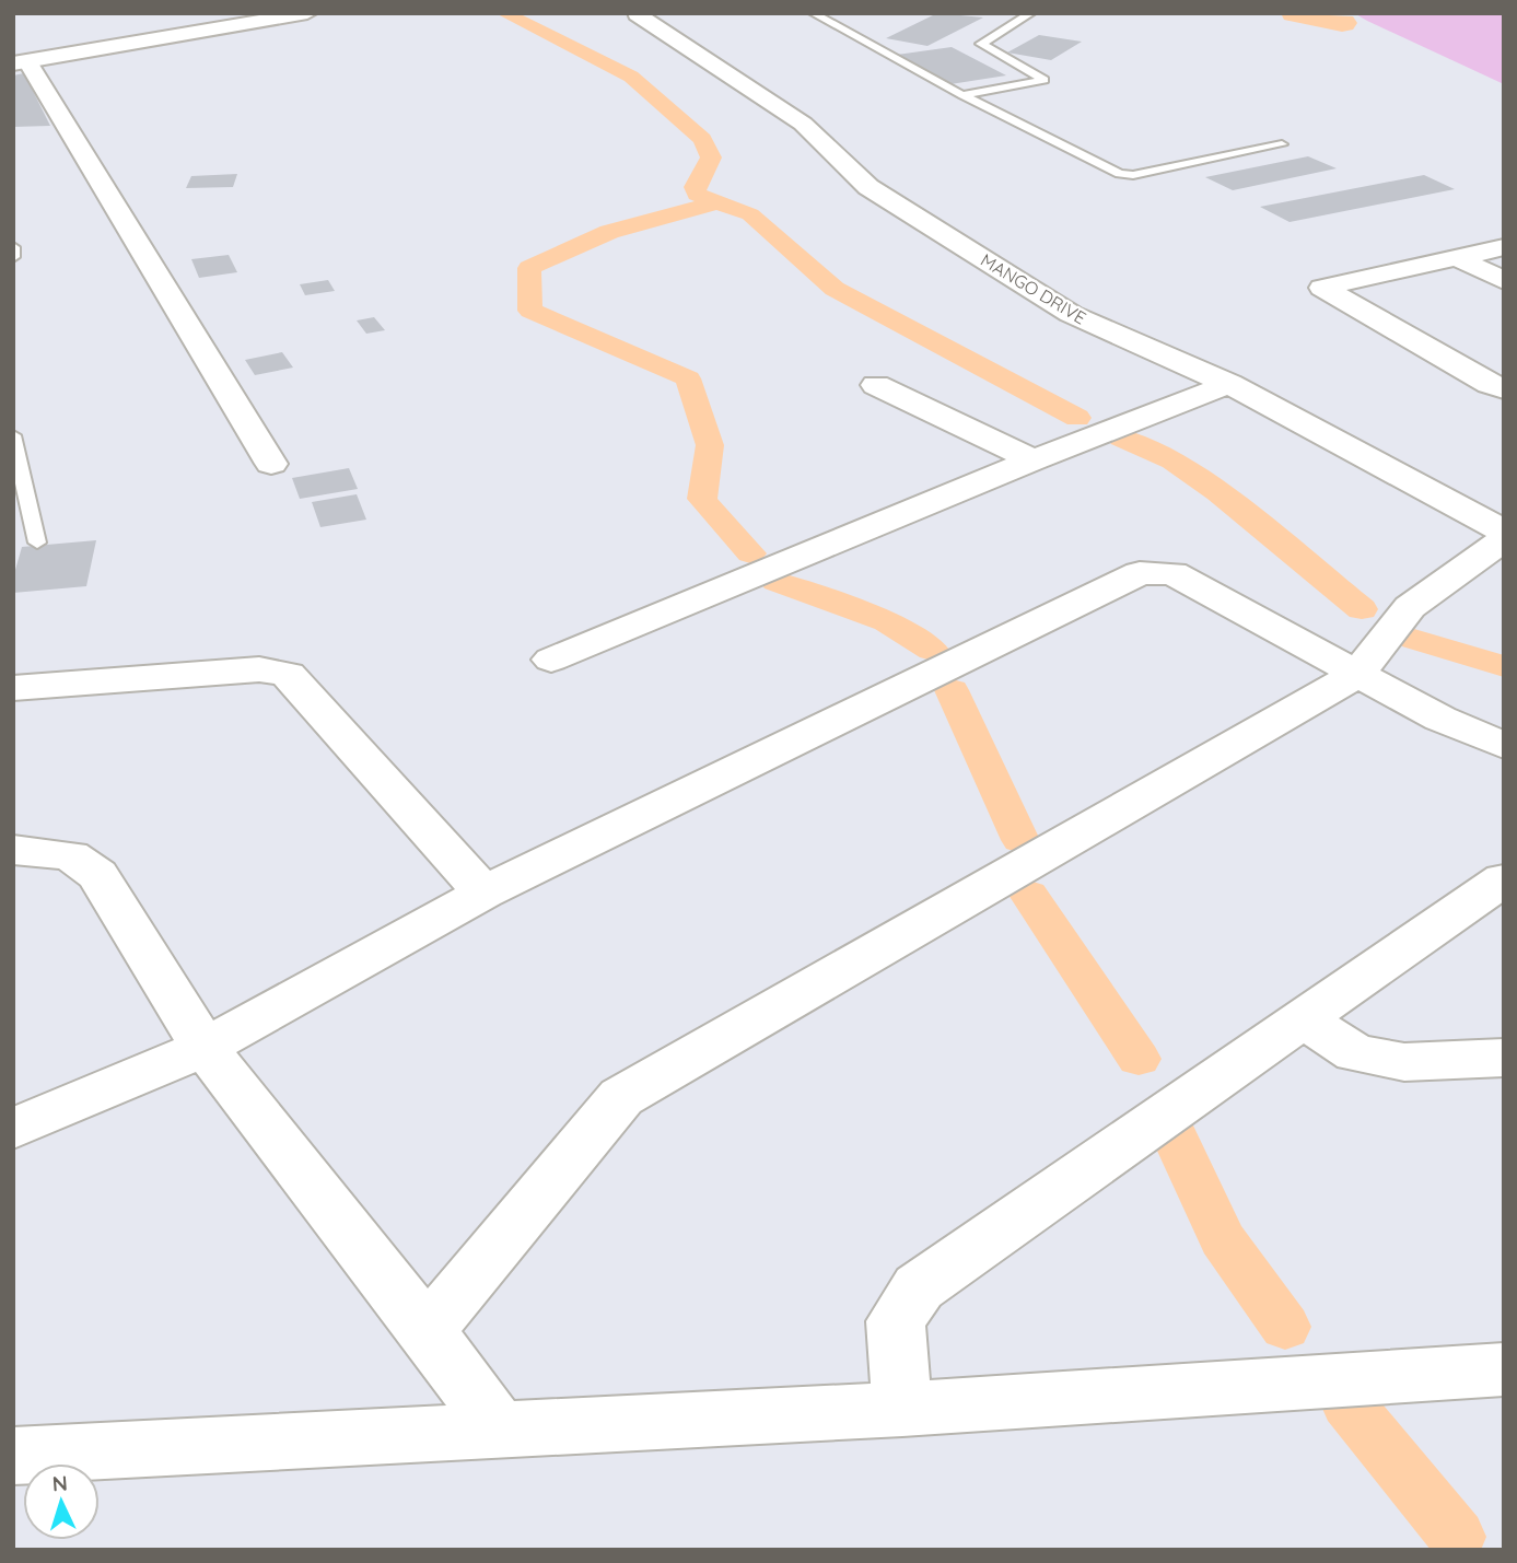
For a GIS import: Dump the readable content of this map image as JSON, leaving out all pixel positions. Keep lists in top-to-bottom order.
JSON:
{
  "streets": {
    "street": ["MANGO DRIVE"]
  },
  "north": "top"
}
